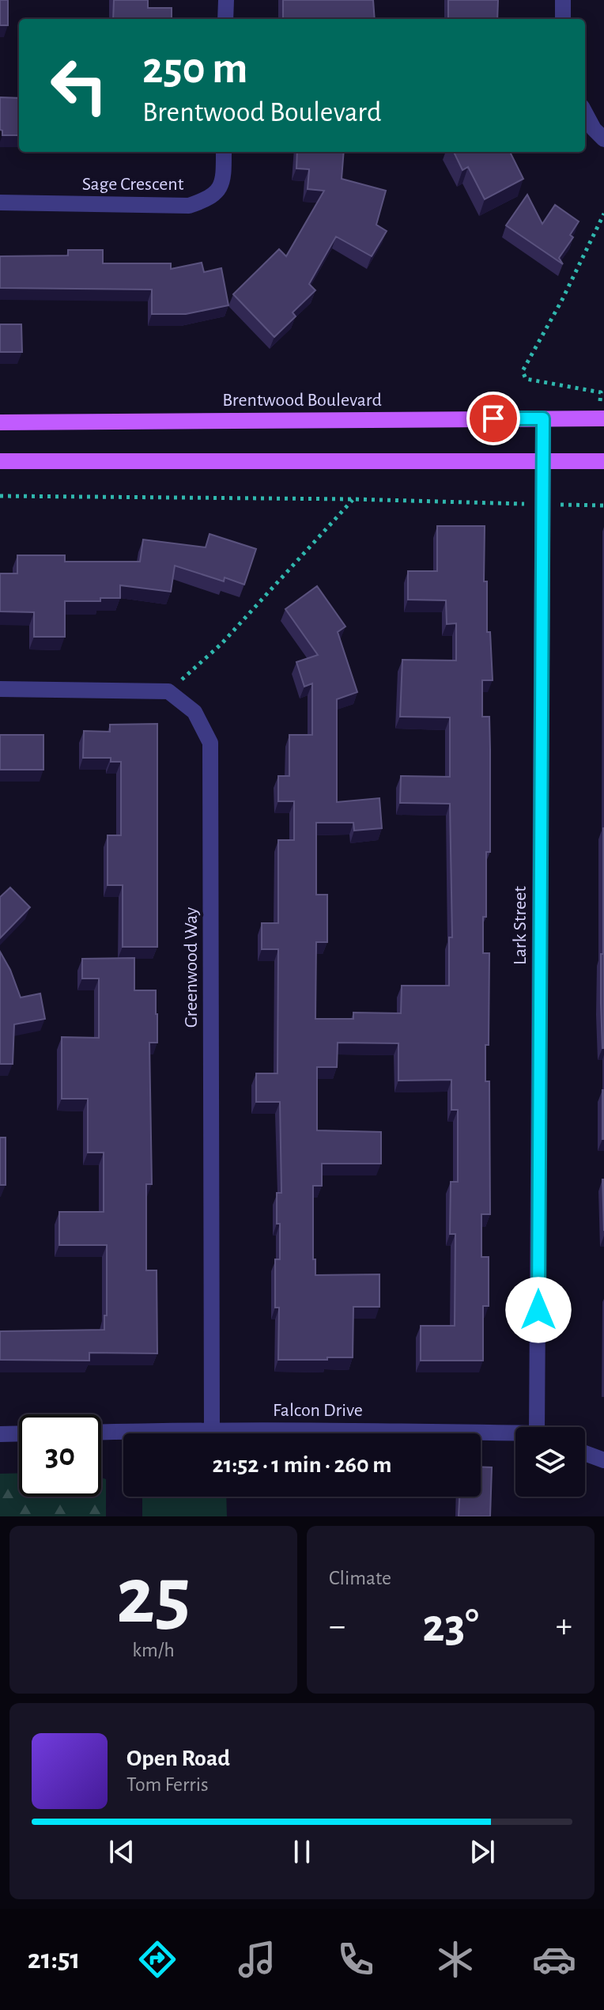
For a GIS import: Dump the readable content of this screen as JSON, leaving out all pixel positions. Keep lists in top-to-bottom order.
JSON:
{
  "streets": {
    "main road": ["Brentwood Boulevard"],
    "street": [
      "Sage Crescent",
      "Lark Street",
      "Greenwood Way",
      "Falcon Drive"
    ]
  },
  "crossings": [
    ["Brentwood Boulevard", "Lark Street"],
    ["Greenwood Way", "Falcon Drive"]
  ],
  "page": {
    "turn": ["250 m", "Brentwood Boulevard"],
    "limit": "30",
    "trip": "21:52 · 1 min · 260 m",
    "tile": [
      ["25", "km/h"],
      "Climate"
    ],
    "heat": ["−", "23°", "+"],
    "song": ["Open Road", "Tom Ferris"],
    "tabs": "21:51"
  }
}
